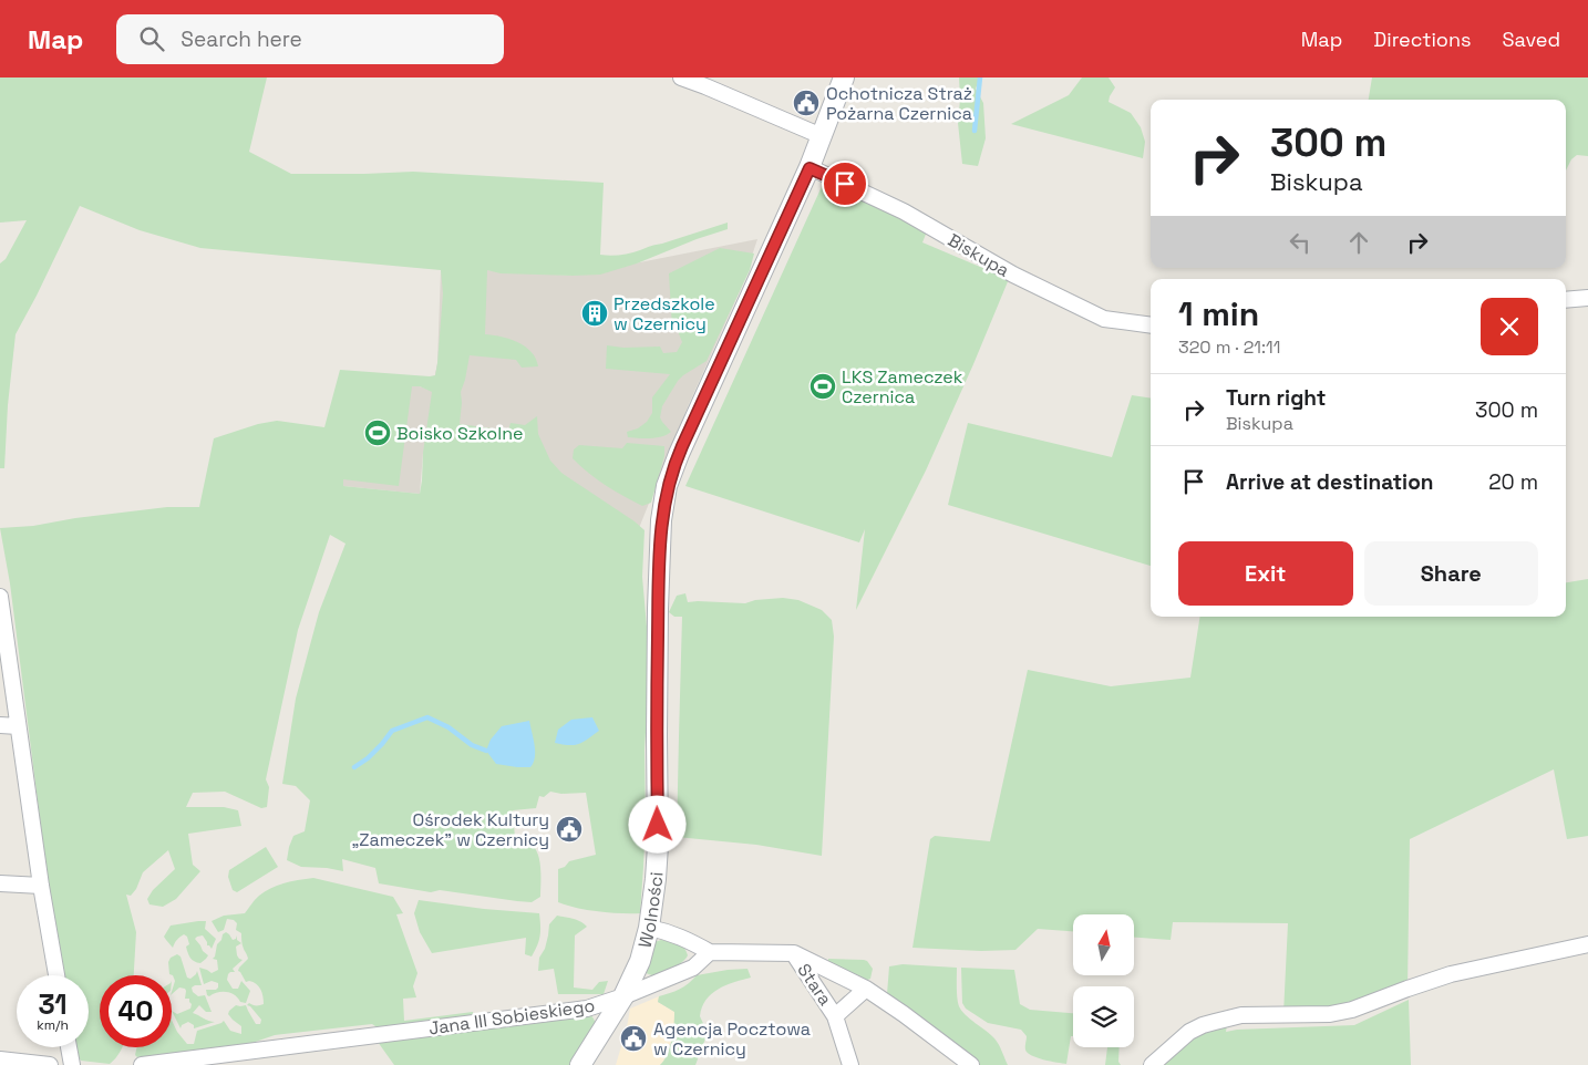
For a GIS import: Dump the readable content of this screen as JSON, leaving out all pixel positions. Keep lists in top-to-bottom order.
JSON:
{
  "streets": {
    "street": [
      "Biskupa",
      "Wolności",
      "Stara",
      "Jana III Sobieskiego"
    ]
  },
  "crossings": [
    ["Biskupa", "Wolności"],
    ["Wolności", "Jana III Sobieskiego"]
  ],
  "places": {
    "public building": ["Ochotnicza Straż Pożarna Czernica", "Ośrodek Kultury „Zameczek” w Czernicy", "Agencja Pocztowa w Czernicy"],
    "building": ["Przedszkole w Czernicy"],
    "sports": ["LKS Zameczek Czernica", "Boisko Szkolne"]
  },
  "north": "top",
  "page": {
    "header": "Map",
    "search": "Search here",
    "nav": ["Map", "Directions", "Saved"],
    "turn": ["300 m", "Biskupa"],
    "heading": ["1 min", "320 m · 21:11"],
    "list": [
      {
        "name": "Turn right",
        "note": "Biskupa",
        "value": "300 m"
      },
      {
        "name": "Arrive at destination",
        "value": "20 m"
      }
    ],
    "buttons": ["Exit", "Share"],
    "speed": "31 km/h",
    "limit": "40"
  }
}
